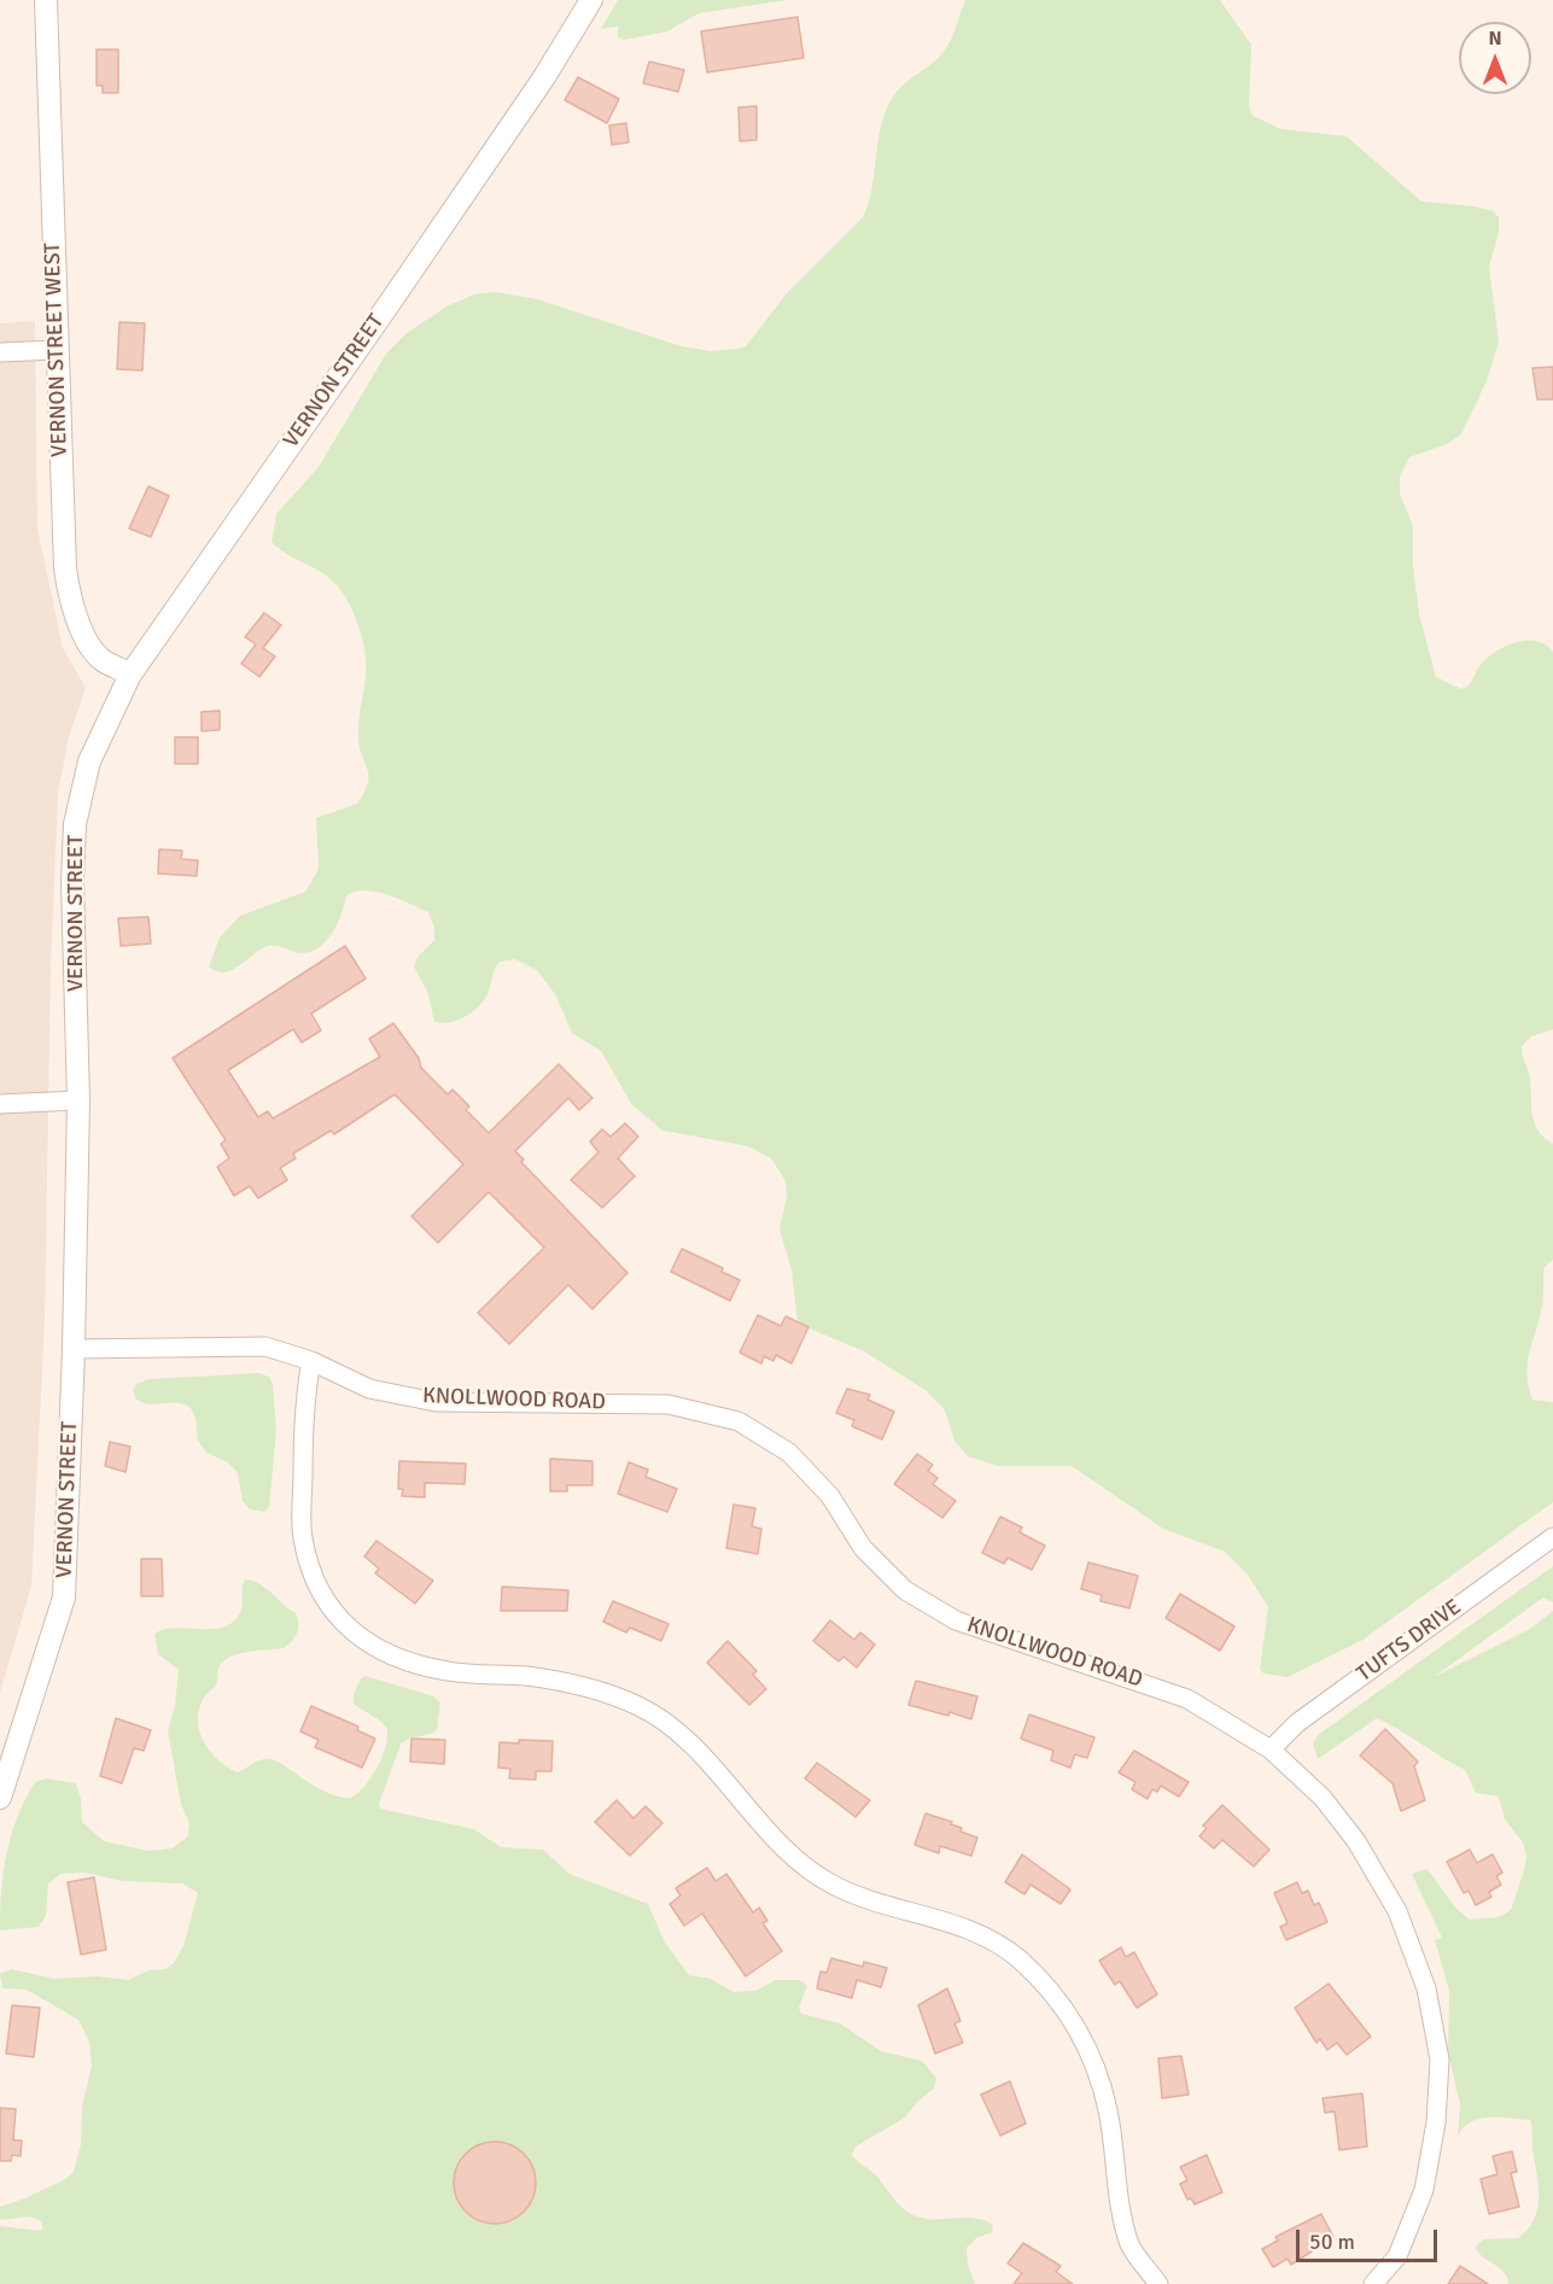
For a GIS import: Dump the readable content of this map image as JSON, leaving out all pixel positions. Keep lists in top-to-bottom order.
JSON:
{
  "streets": {
    "street": [
      "VERNON STREET WEST",
      "VERNON STREET",
      "KNOLLWOOD ROAD",
      "TUFTS DRIVE"
    ]
  },
  "crossings": [
    ["VERNON STREET WEST", "VERNON STREET"],
    ["VERNON STREET", "KNOLLWOOD ROAD"],
    ["KNOLLWOOD ROAD", "TUFTS DRIVE"]
  ],
  "scale_bar": "50 m",
  "north": "top"
}
